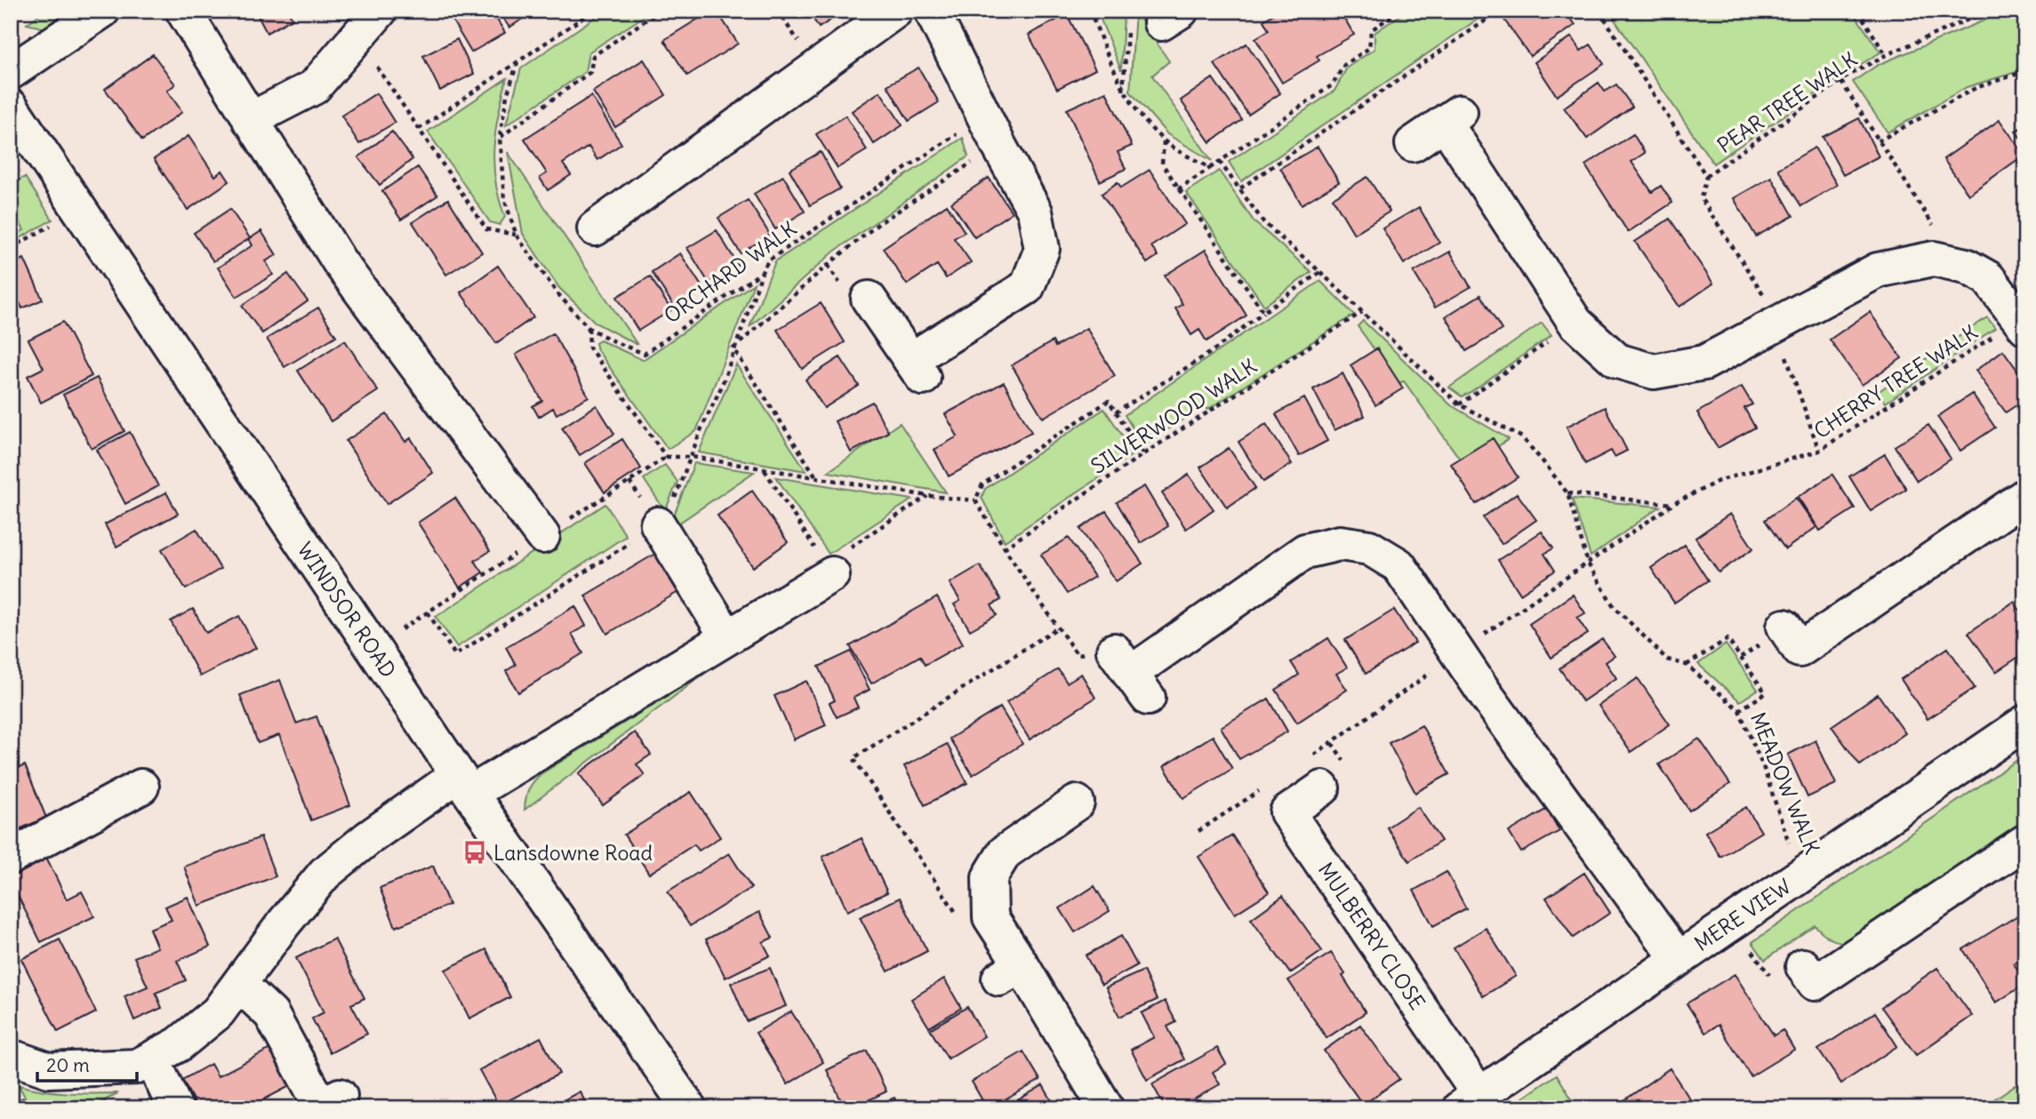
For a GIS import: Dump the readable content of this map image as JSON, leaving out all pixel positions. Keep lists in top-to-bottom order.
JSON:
{
  "streets": {
    "street": ["WINDSOR ROAD", "MERE VIEW", "MULBERRY CLOSE"],
    "path": [
      "PEAR TREE WALK",
      "ORCHARD WALK",
      "CHERRY TREE WALK",
      "SILVERWOOD WALK",
      "MEADOW WALK"
    ]
  },
  "crossings": [
    ["CHERRY TREE WALK", "MEADOW WALK"],
    ["SILVERWOOD WALK", "MEADOW WALK"],
    ["MEADOW WALK", "MERE VIEW"],
    ["MERE VIEW", "MULBERRY CLOSE"]
  ],
  "places": {
    "bus stop": ["Lansdowne Road"]
  },
  "scale_bar": "20 m"
}
